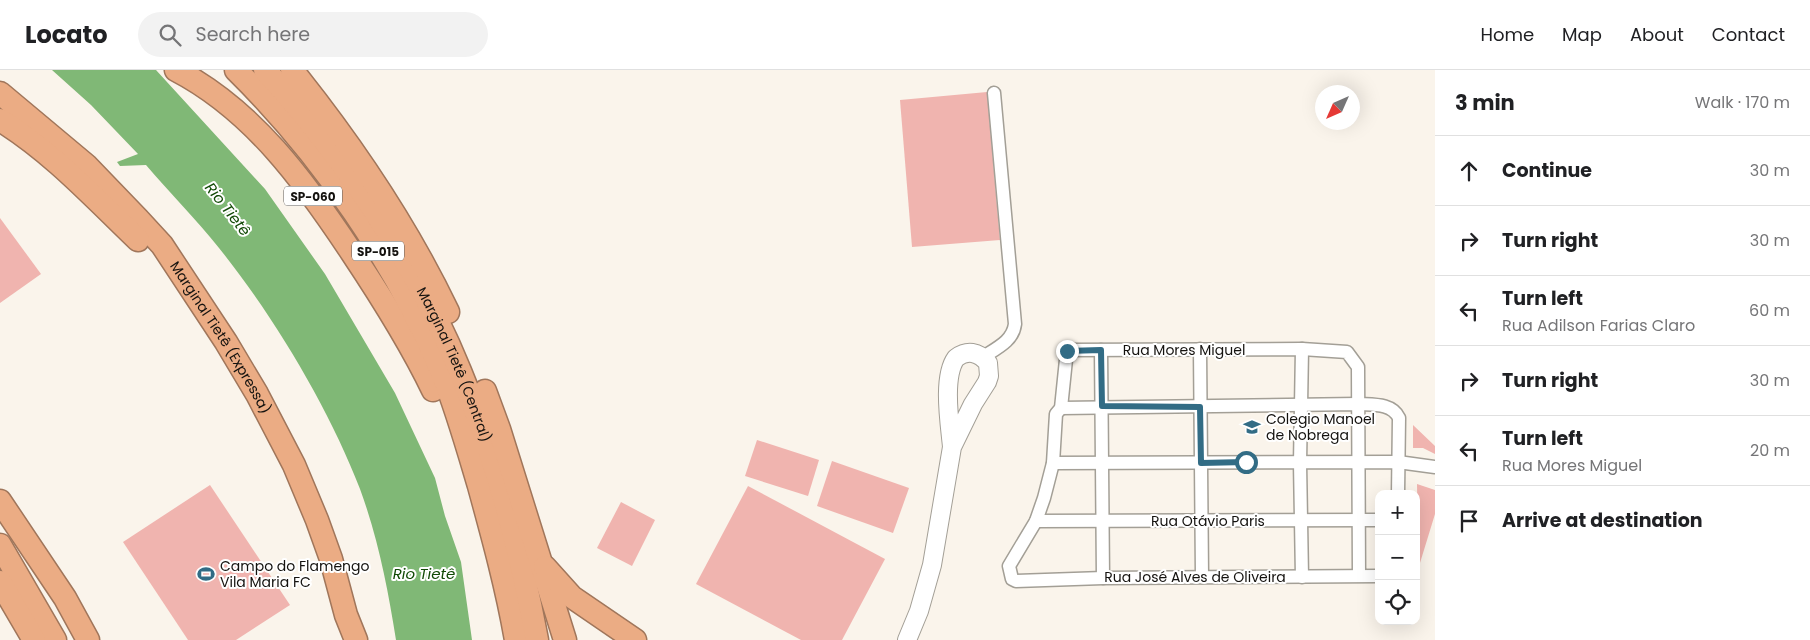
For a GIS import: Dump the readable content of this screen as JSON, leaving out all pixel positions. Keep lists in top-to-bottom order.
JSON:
{
  "streets": {
    "highway": [
      "SP-060",
      "SP-015",
      "Marginal Tietê (Expressa)",
      "Marginal Tietê (Central)"
    ],
    "street": ["Rua Mores Miguel", "Rua Otávio Paris", "Rua José Alves de Oliveira"]
  },
  "crossings": [
    ["SP-060", "SP-015"],
    ["Rua Mores Miguel", "Rua Otávio Paris"],
    ["Rua Mores Miguel", "Rua José Alves de Oliveira"]
  ],
  "water": ["Rio Tietê"],
  "places": {
    "school or university": ["Colegio Manoel de Nobrega"],
    "sports": ["Campo do Flamengo Vila Maria FC"]
  },
  "north": "bottom left",
  "page": {
    "header": "Locato",
    "search": "Search here",
    "nav": [
      "Home",
      "Map",
      "About",
      "Contact"
    ],
    "heading": ["3 min", "Walk · 170 m"],
    "list": [
      ["Continue", "30 m"],
      ["Turn right", "30 m"],
      ["Turn left", "Rua Adilson Farias Claro", "60 m"],
      ["Turn right", "30 m"],
      ["Turn left", "Rua Mores Miguel", "20 m"],
      "Arrive at destination"
    ],
    "map_buttons": ["+", "−"]
  }
}
